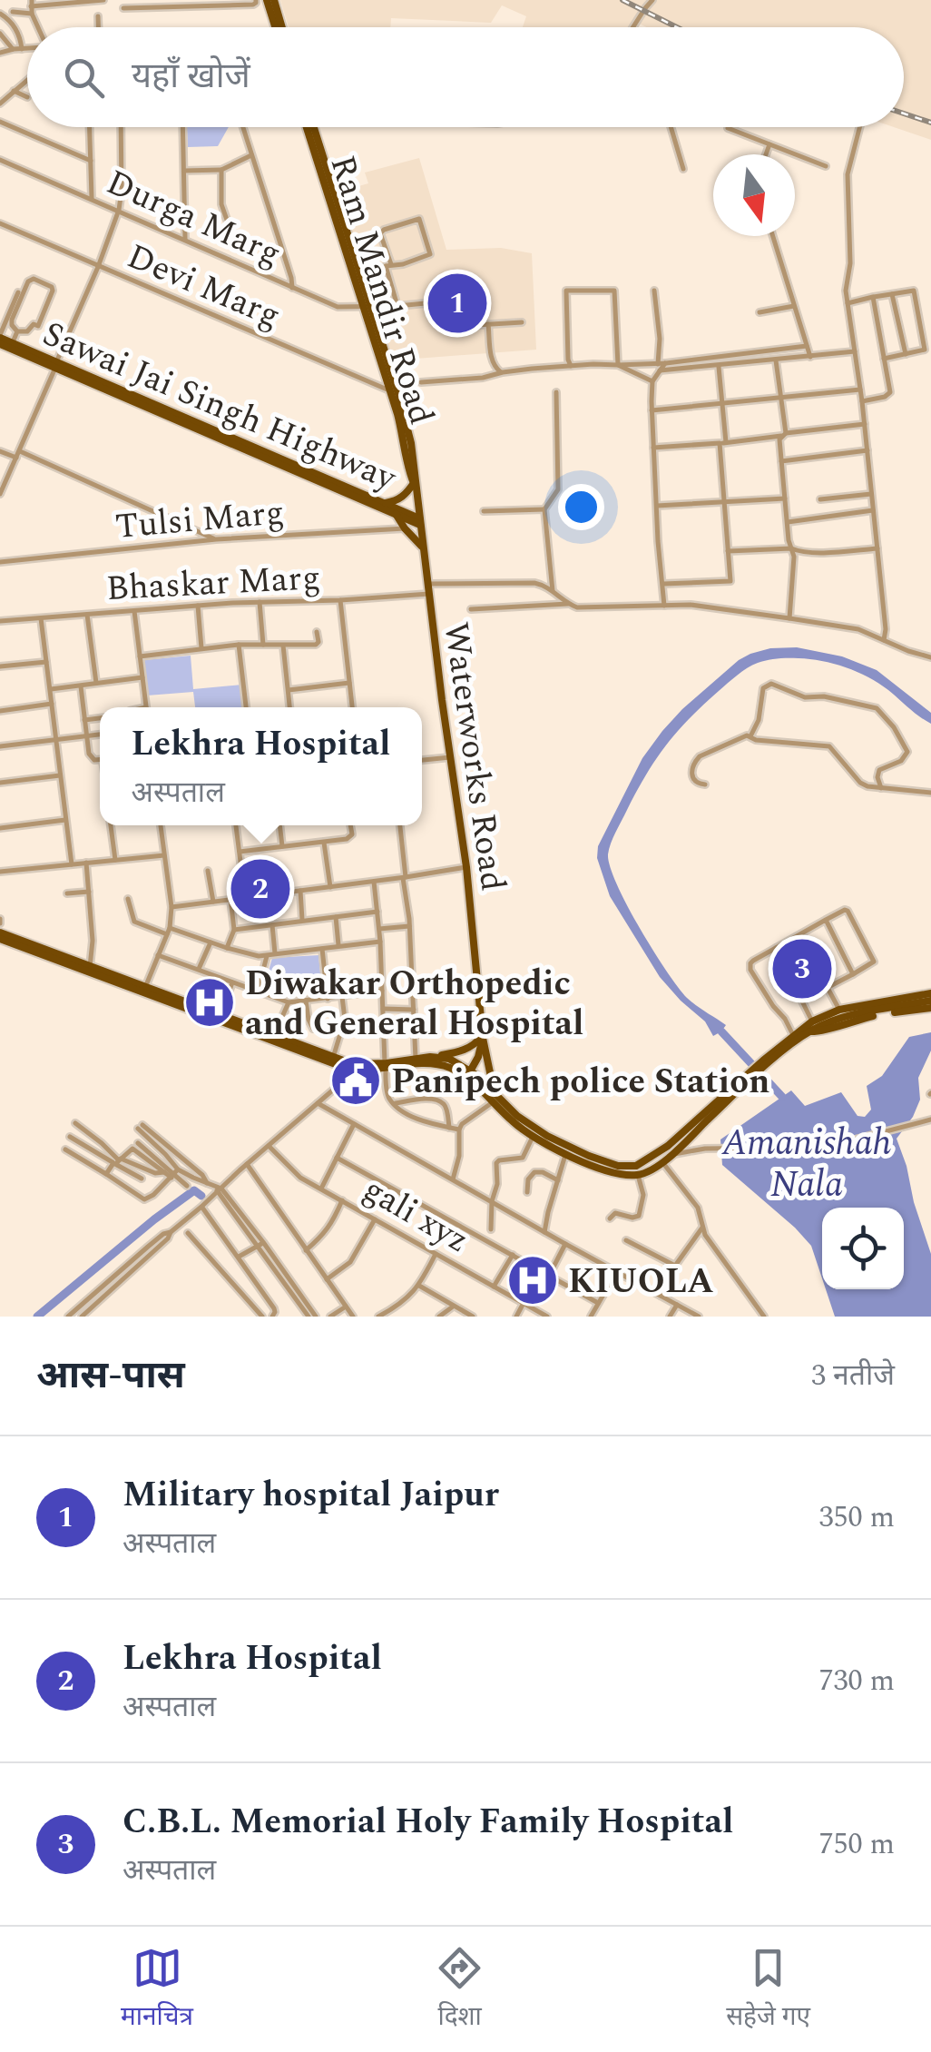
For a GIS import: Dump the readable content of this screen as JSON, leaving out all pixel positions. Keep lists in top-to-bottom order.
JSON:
{
  "streets": {
    "main road": ["Sawai Jai Singh Highway", "Waterworks Road"],
    "street": [
      "Durga Marg",
      "Devi Marg",
      "Tulsi Marg",
      "Bhaskar Marg",
      "gali xyz"
    ]
  },
  "crossings": [
    ["Durga Marg", "Waterworks Road"],
    ["Devi Marg", "Waterworks Road"],
    ["Sawai Jai Singh Highway", "Waterworks Road"],
    ["Bhaskar Marg", "Waterworks Road"]
  ],
  "water": ["Amanishah Nala"],
  "places": {
    "hospital": ["Diwakar Orthopedic and General Hospital", "KIUOLA"],
    "public building": ["Panipech police Station"]
  },
  "north": "bottom",
  "page": {
    "search": "यहाँ खोजें",
    "pins": ["1", "2", "3"],
    "popup": ["Lekhra Hospital", "अस्पताल"],
    "heading": ["आस-पास", "3 नतीजे"],
    "list": [
      {
        "mark": "1",
        "name": "Military hospital Jaipur",
        "note": "अस्पताल",
        "value": "350 m"
      },
      {
        "mark": "2",
        "name": "Lekhra Hospital",
        "note": "अस्पताल",
        "value": "730 m"
      },
      {
        "mark": "3",
        "name": "C.B.L. Memorial Holy Family Hospital",
        "note": "अस्पताल",
        "value": "750 m"
      }
    ],
    "nav": ["मानचित्र", "दिशा", "सहेजे गए"]
  }
}
